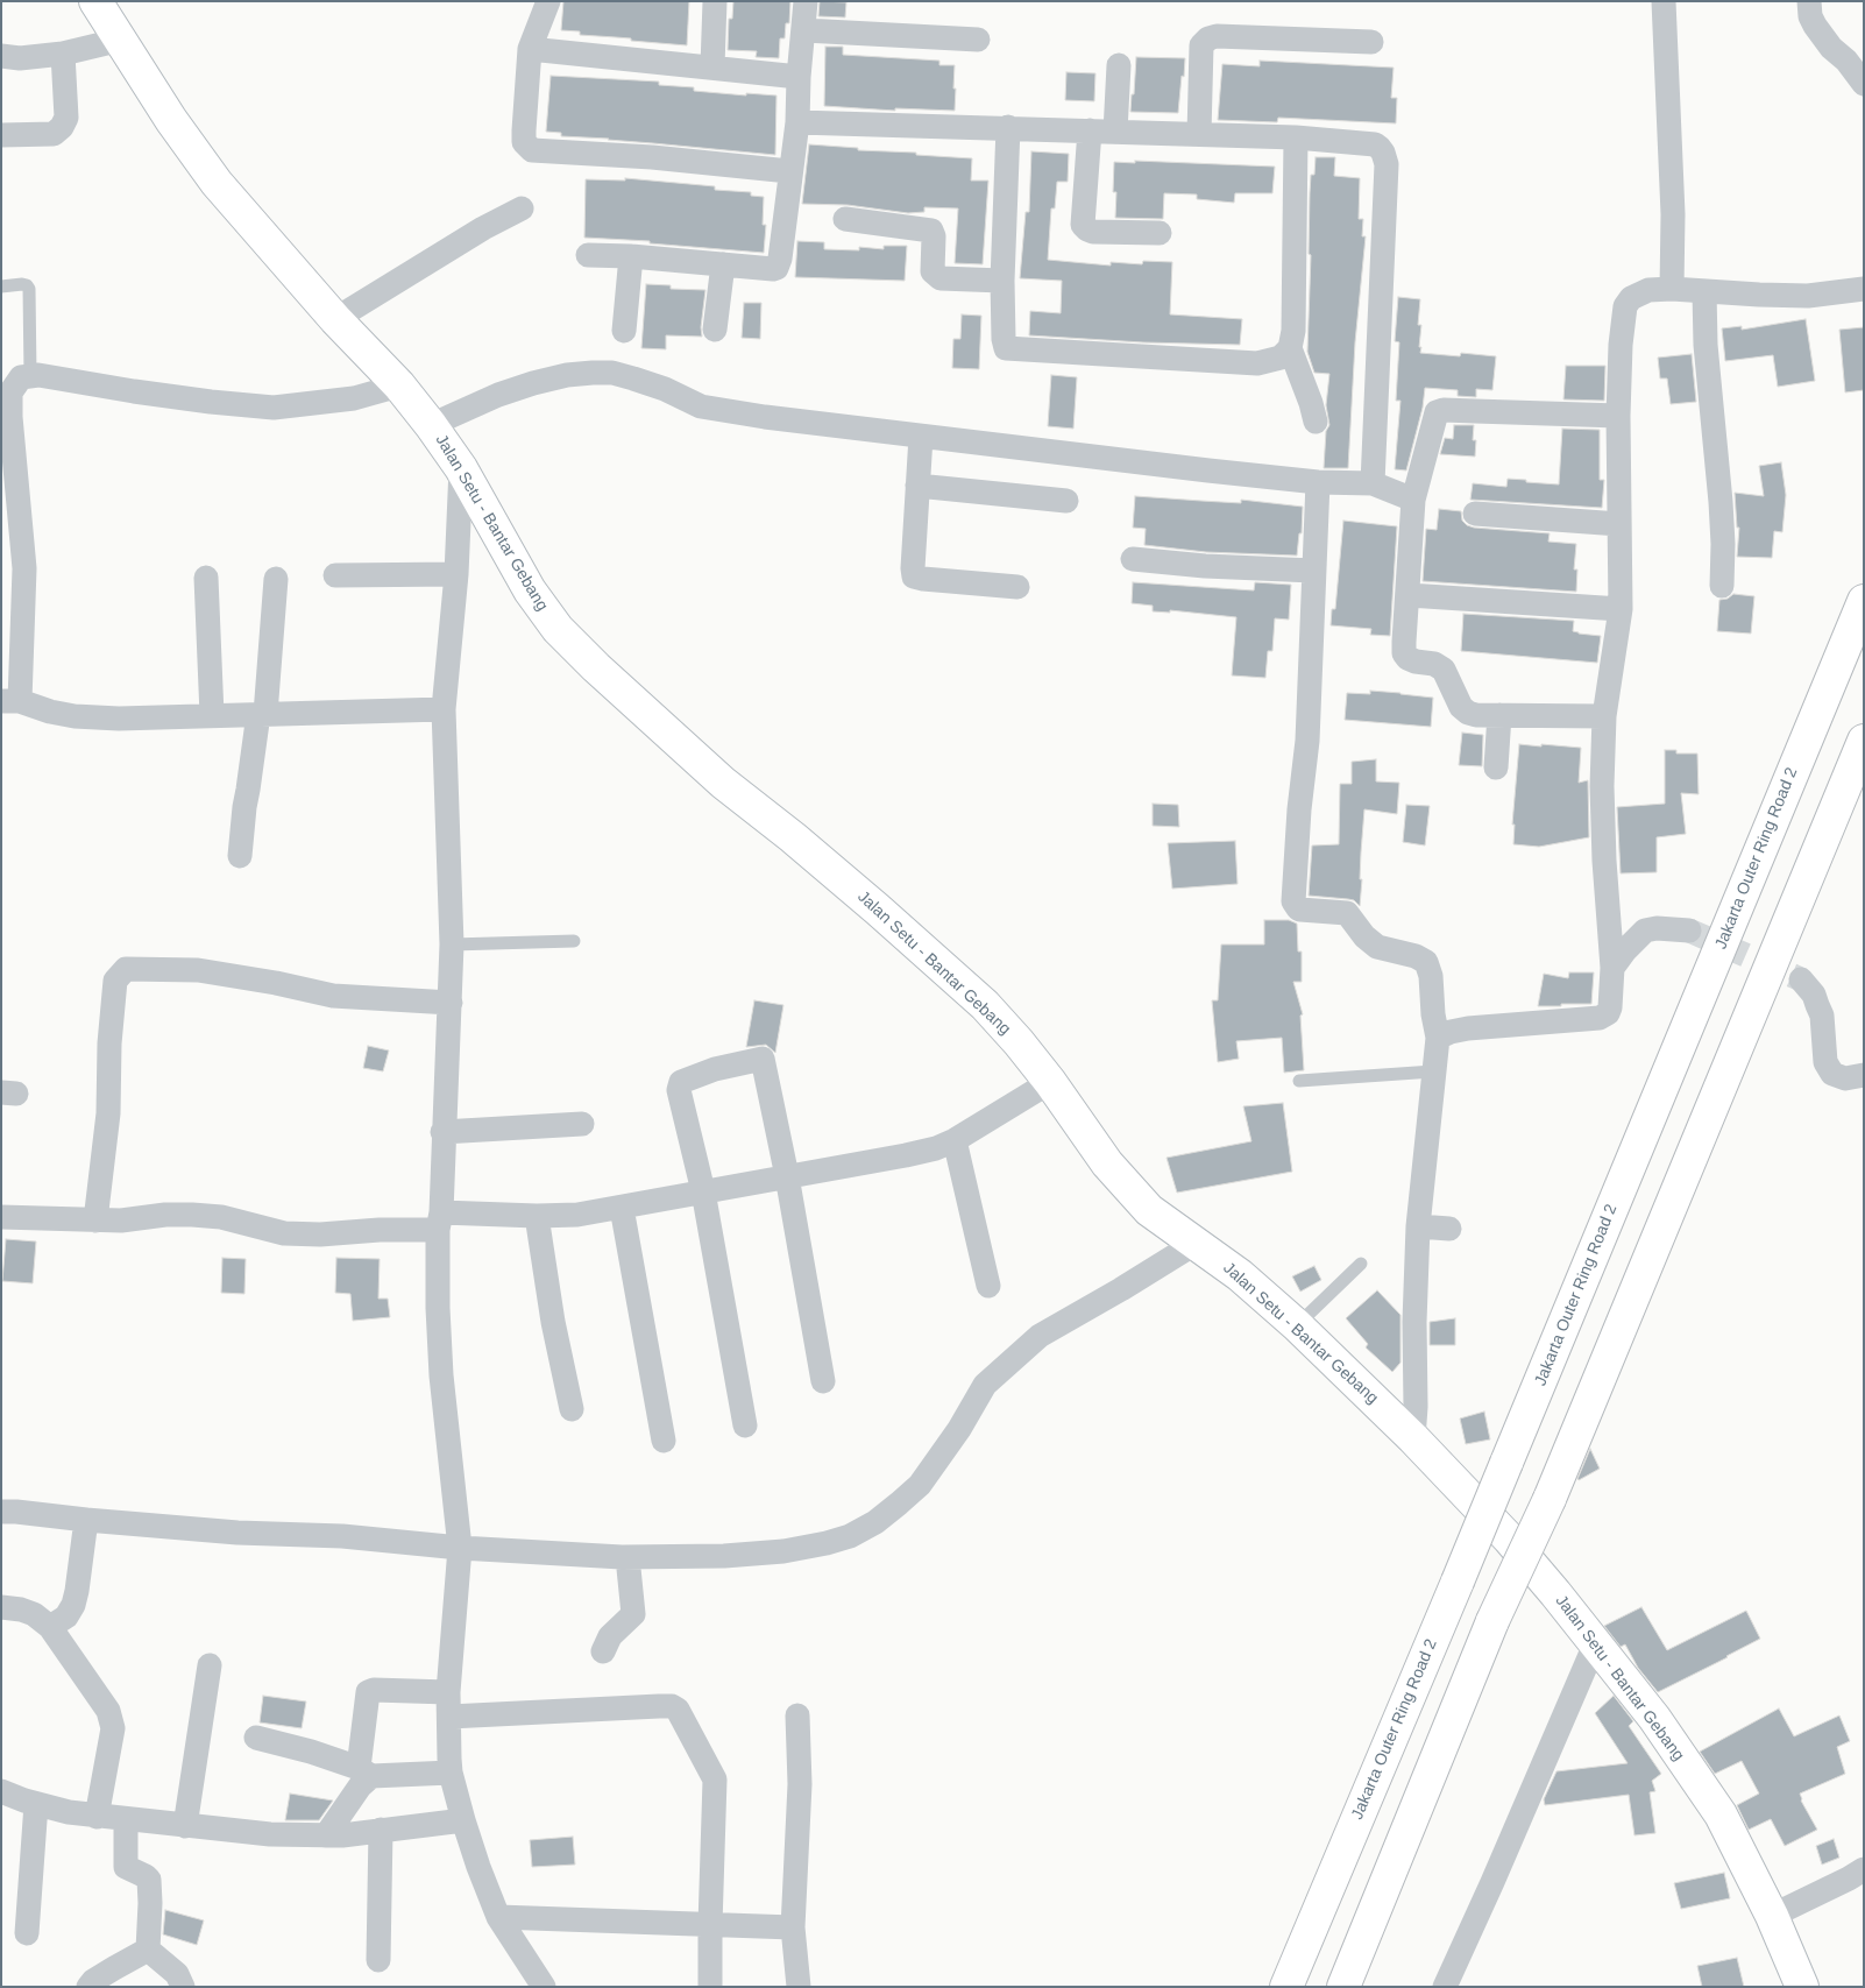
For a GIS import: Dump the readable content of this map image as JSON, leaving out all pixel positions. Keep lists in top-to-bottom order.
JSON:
{
  "streets": {
    "main road": ["Jalan Setu - Bantar Gebang", "Jakarta Outer Ring Road 2"]
  }
}
